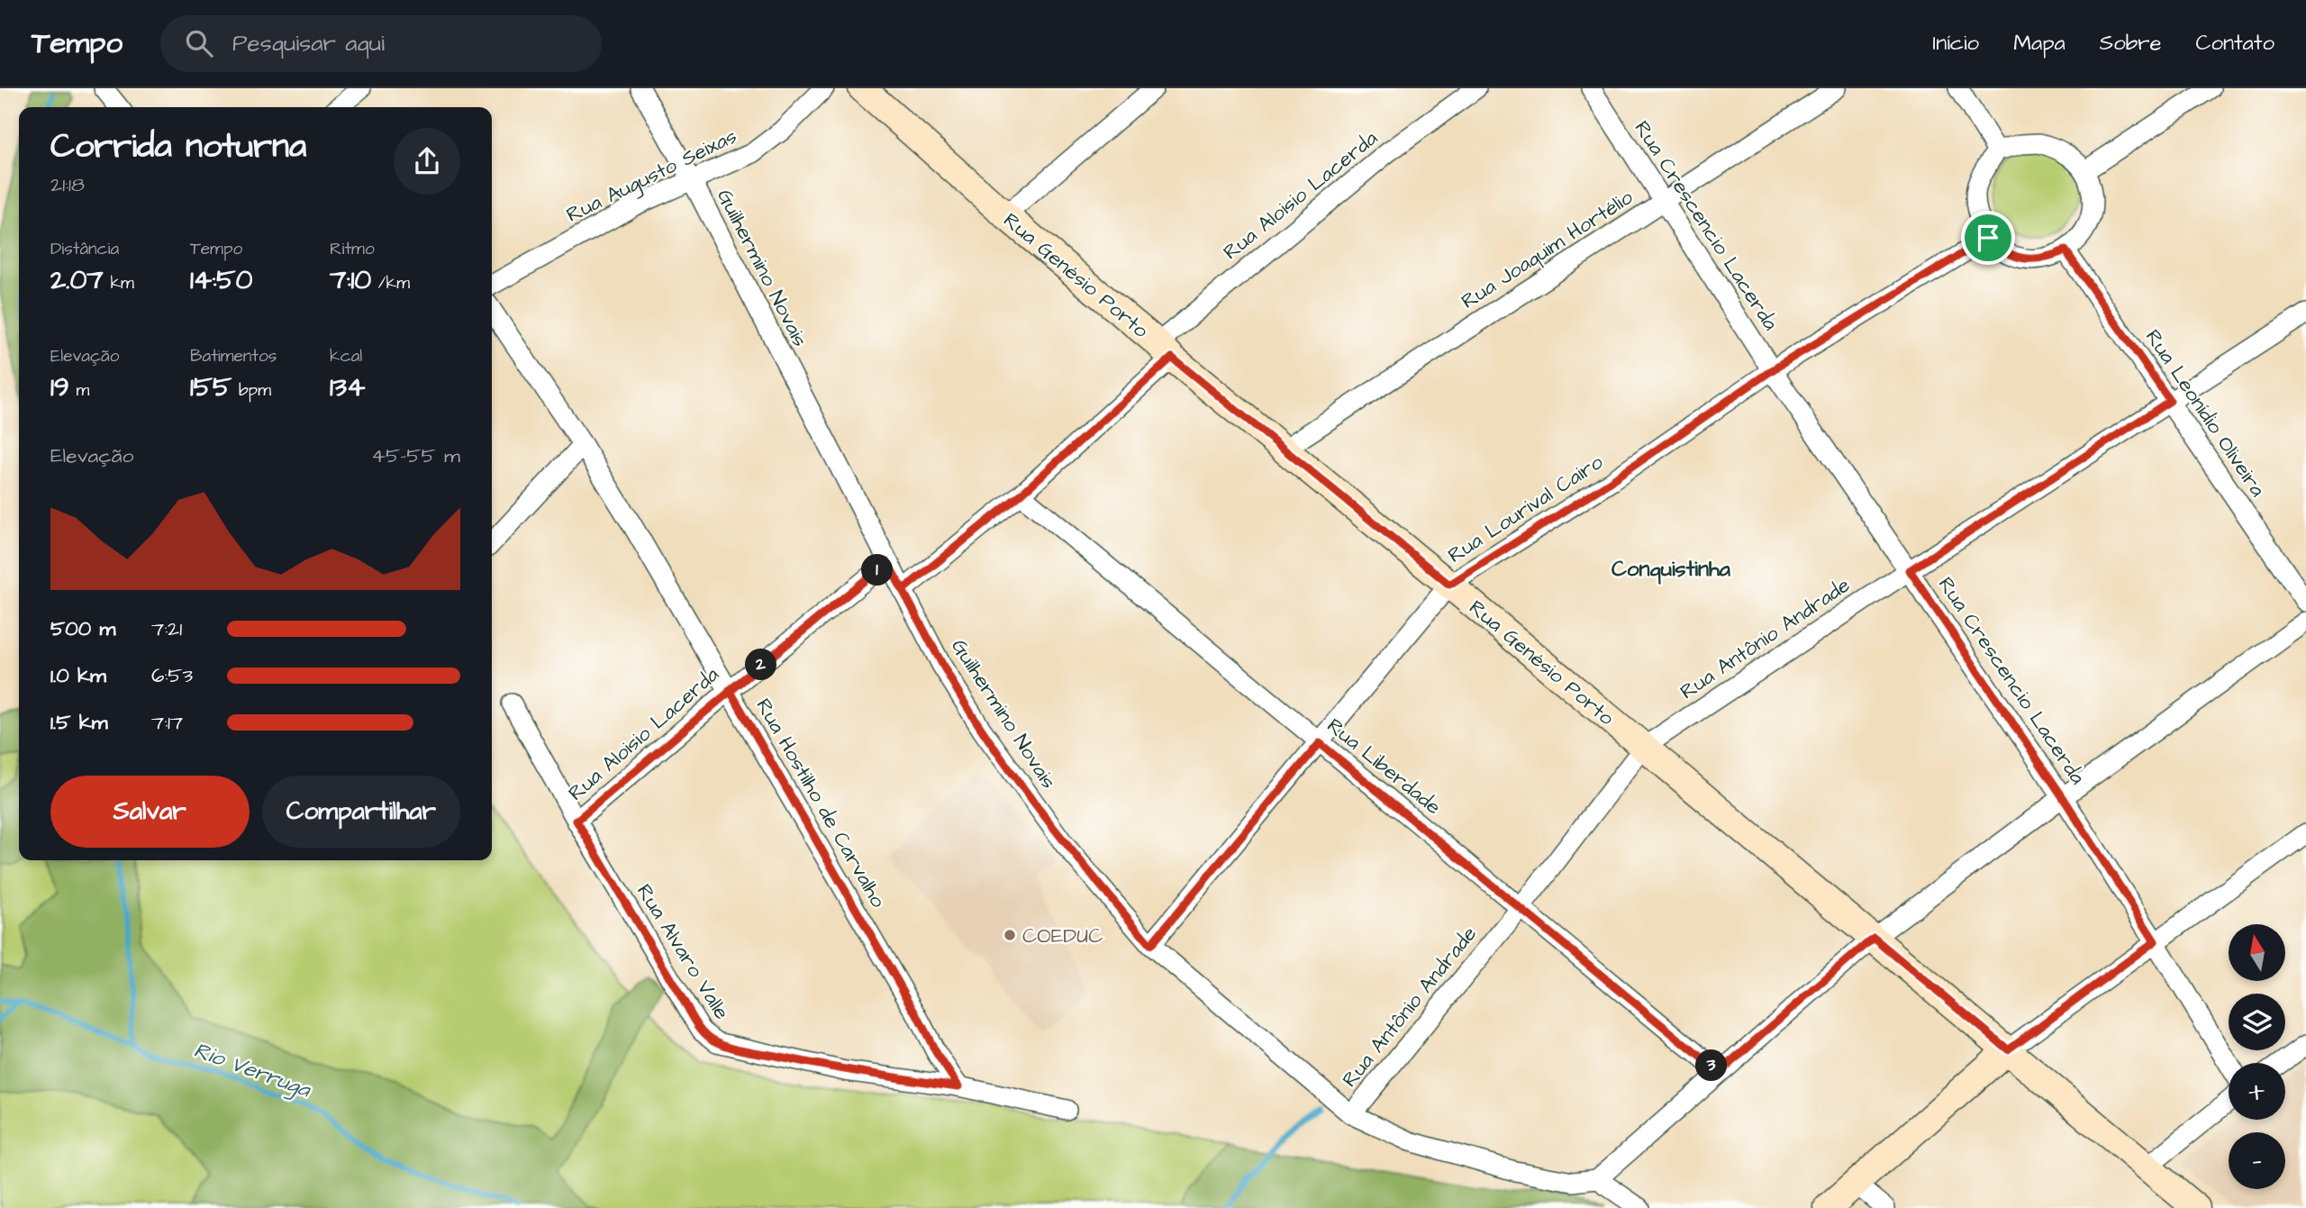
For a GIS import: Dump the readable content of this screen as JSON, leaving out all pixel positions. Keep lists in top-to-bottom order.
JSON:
{
  "streets": {
    "street": [
      "Rua Augusto Seixas",
      "Rua Aloisio Lacerda",
      "Rua Crescencio Lacerda",
      "Rua Joaquim Hortélio",
      "Guilhermino Novais",
      "Rua Genésio Porto",
      "Rua Leonídio Oliveira",
      "Rua Lourival Cairo",
      "Rua Antônio Andrade",
      "Rua Liberdade",
      "Rua Hostilho de Carvalho",
      "Rua Alvaro Valle"
    ]
  },
  "crossings": [
    ["Rua Augusto Seixas", "Guilhermino Novais"],
    ["Rua Aloisio Lacerda", "Guilhermino Novais"],
    ["Rua Aloisio Lacerda", "Rua Genésio Porto"],
    ["Rua Aloisio Lacerda", "Rua Liberdade"],
    ["Rua Aloisio Lacerda", "Rua Hostilho de Carvalho"],
    ["Rua Aloisio Lacerda", "Rua Alvaro Valle"],
    ["Rua Crescencio Lacerda", "Rua Joaquim Hortélio"],
    ["Rua Crescencio Lacerda", "Rua Lourival Cairo"],
    ["Rua Crescencio Lacerda", "Rua Antônio Andrade"],
    ["Rua Joaquim Hortélio", "Rua Genésio Porto"],
    ["Guilhermino Novais", "Rua Lourival Cairo"],
    ["Guilhermino Novais", "Rua Antônio Andrade"],
    ["Rua Genésio Porto", "Rua Lourival Cairo"],
    ["Rua Genésio Porto", "Rua Antônio Andrade"],
    ["Rua Leonídio Oliveira", "Rua Lourival Cairo"],
    ["Rua Leonídio Oliveira", "Rua Antônio Andrade"],
    ["Rua Lourival Cairo", "Rua Liberdade"],
    ["Rua Antônio Andrade", "Rua Liberdade"],
    ["Rua Hostilho de Carvalho", "Rua Alvaro Valle"]
  ],
  "districts": ["Conquistinha"],
  "water": ["Rio Verruga"],
  "places": ["COEDUC"],
  "north": "top",
  "page": {
    "header": "Tempo",
    "search": "Pesquisar aqui",
    "nav": [
      "Início",
      "Mapa",
      "Sobre",
      "Contato"
    ],
    "heading": ["Corrida noturna", "21:18"],
    "stats": [
      ["Distância", "2.07 km"],
      ["Tempo", "14:50"],
      ["Ritmo", "7:10 /km"],
      ["Elevação", "19 m"],
      ["Batimentos", "155 bpm"],
      ["kcal", "134"]
    ],
    "chart": ["Elevação", "45–55 m"],
    "pins": ["1", "2", "3"],
    "list": [
      {
        "name": "500 m",
        "note": "7:21"
      },
      {
        "name": "1.0 km",
        "note": "6:53"
      },
      {
        "name": "1.5 km",
        "note": "7:17"
      }
    ],
    "buttons": ["Salvar", "Compartilhar"],
    "map_buttons": ["+", "−"]
  }
}
